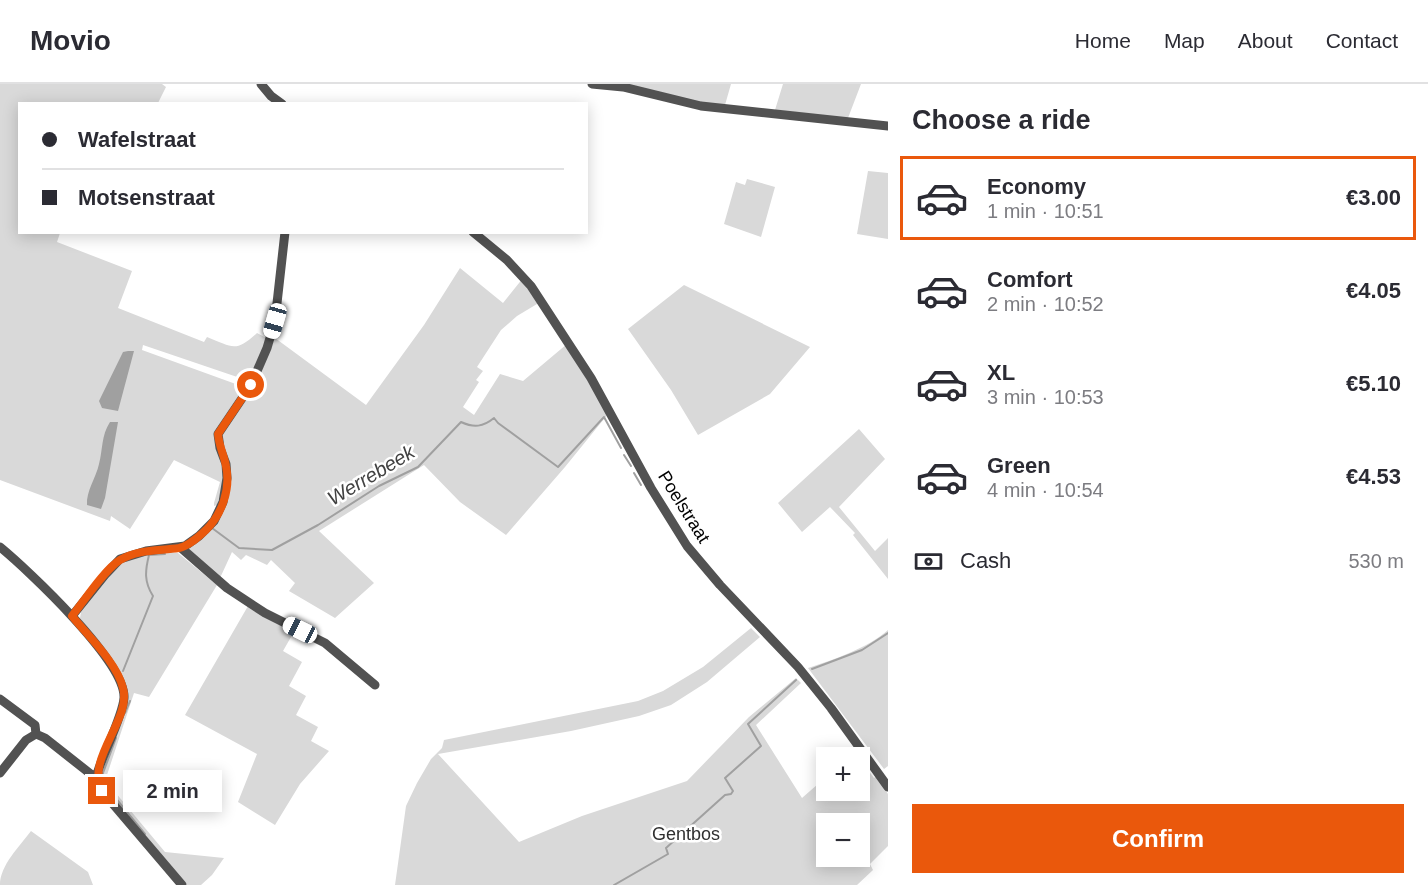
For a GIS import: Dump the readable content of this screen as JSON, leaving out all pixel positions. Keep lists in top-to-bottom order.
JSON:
{
  "streets": {
    "street": ["Poelstraat"]
  },
  "water": ["Werrebeek"],
  "parks": ["Gentbos"],
  "page": {
    "header": "Movio",
    "nav": [
      "Home",
      "Map",
      "About",
      "Contact"
    ],
    "heading": "Choose a ride",
    "banner": ["Wafelstraat", "Motsenstraat"],
    "list": [
      {
        "name": "Economy",
        "note": "1 min · 10:51",
        "value": "€3.00"
      },
      {
        "name": "Comfort",
        "note": "2 min · 10:52",
        "value": "€4.05"
      },
      {
        "name": "XL",
        "note": "3 min · 10:53",
        "value": "€5.10"
      },
      {
        "name": "Green",
        "note": "4 min · 10:54",
        "value": "€4.53"
      }
    ],
    "pay": ["Cash", "530 m"],
    "map_buttons": ["+", "−"],
    "bubble": "2 min",
    "buttons": "Confirm"
  }
}
